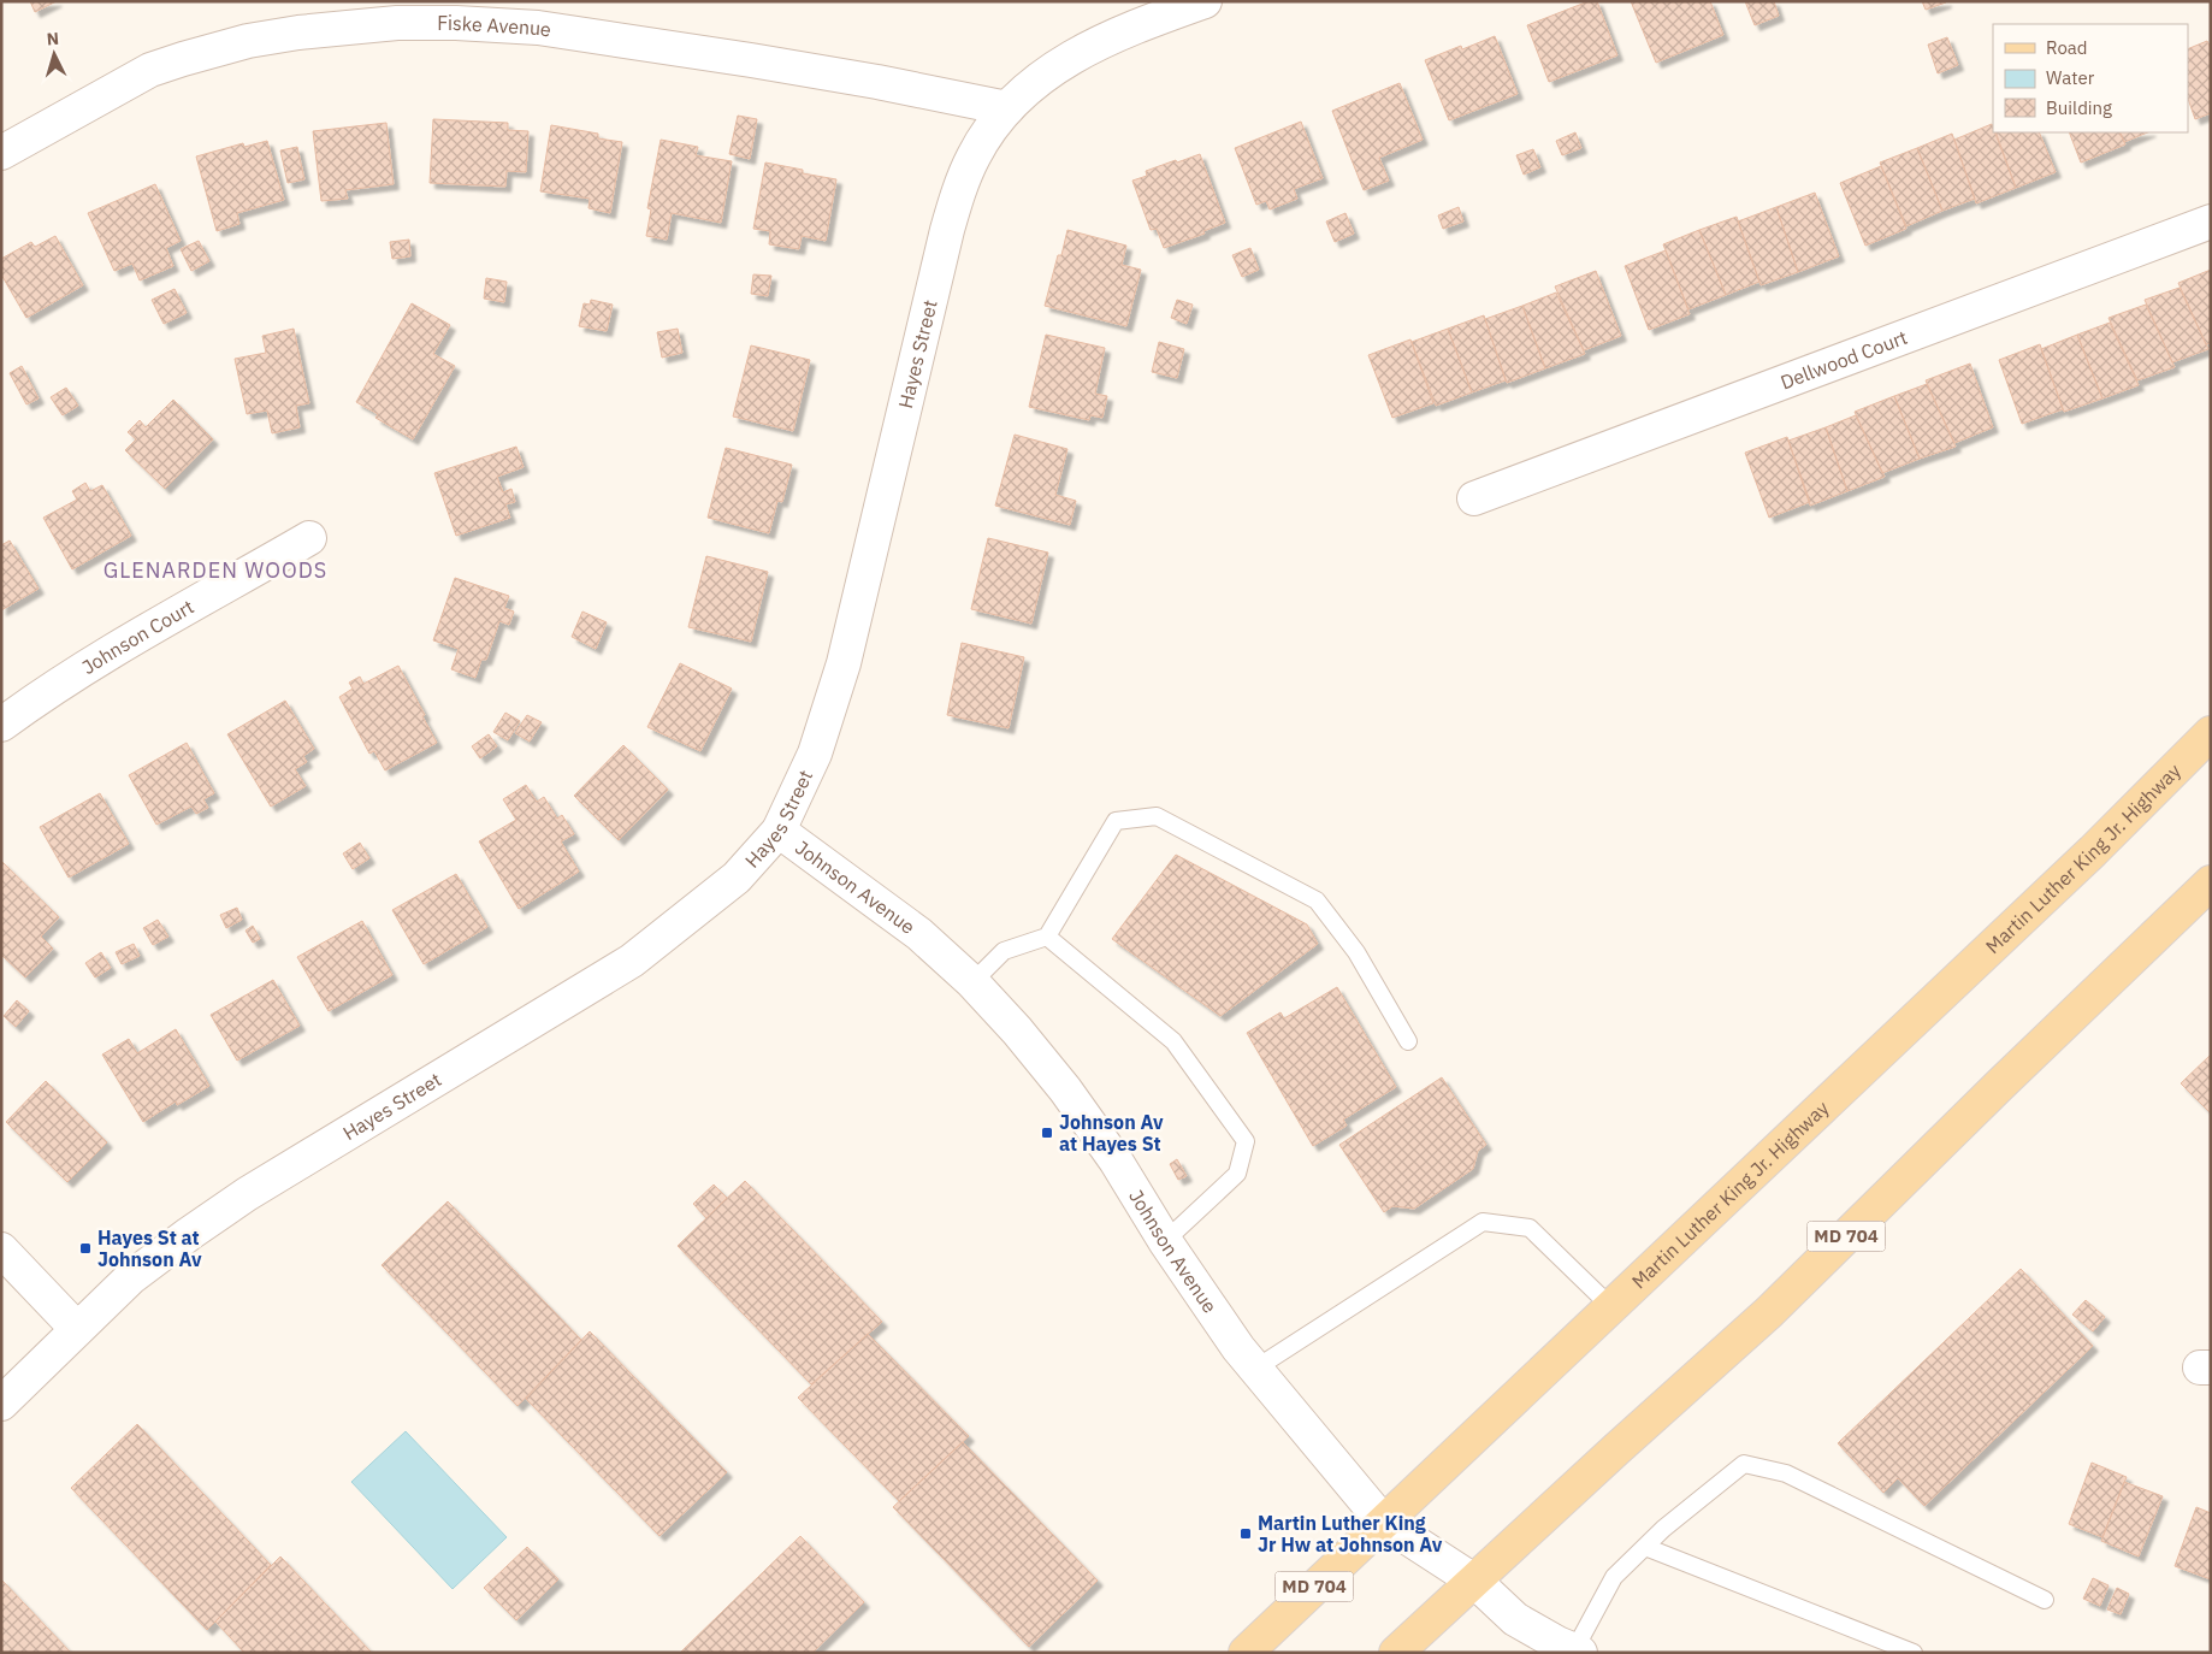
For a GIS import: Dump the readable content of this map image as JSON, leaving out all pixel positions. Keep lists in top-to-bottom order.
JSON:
{
  "streets": {
    "main road": ["Martin Luther King Jr. Highway", "MD 704"],
    "street": [
      "Fiske Avenue",
      "Hayes Street",
      "Dellwood Court",
      "Johnson Court",
      "Johnson Avenue"
    ]
  },
  "crossings": [
    ["Fiske Avenue", "Hayes Street"],
    ["Hayes Street", "Johnson Avenue"],
    ["Martin Luther King Jr. Highway", "Johnson Avenue"],
    ["Johnson Avenue", "MD 704"]
  ],
  "districts": ["GLENARDEN WOODS"],
  "places": {
    "transit": ["Johnson Av at Hayes St", "Hayes St at Johnson Av", "Martin Luther King Jr Hw at Johnson Av"]
  },
  "legend": ["Road", "Water", "Building"],
  "north": "top"
}
